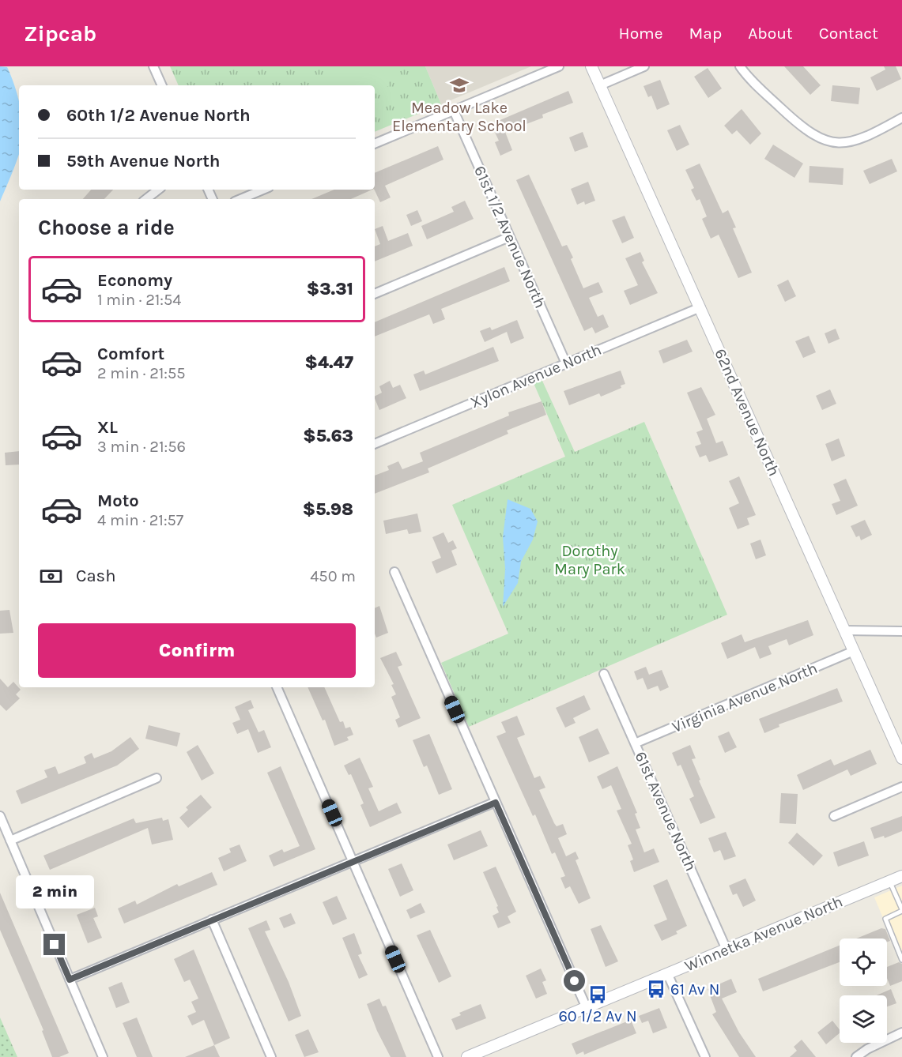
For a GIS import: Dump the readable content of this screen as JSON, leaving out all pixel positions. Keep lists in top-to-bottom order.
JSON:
{
  "streets": {
    "street": [
      "61st 1/2 Avenue North",
      "Xylon Avenue North",
      "62nd Avenue North",
      "Virginia Avenue North",
      "61st Avenue North",
      "Winnetka Avenue North"
    ]
  },
  "crossings": [
    ["61st 1/2 Avenue North", "Xylon Avenue North"],
    ["Xylon Avenue North", "62nd Avenue North"],
    ["62nd Avenue North", "Virginia Avenue North"],
    ["Virginia Avenue North", "61st Avenue North"],
    ["61st Avenue North", "Winnetka Avenue North"]
  ],
  "parks": ["Dorothy Mary Park"],
  "places": {
    "school or university": ["Meadow Lake Elementary School"],
    "bus stop": ["61 Av N", "60 1/2 Av N"]
  },
  "page": {
    "header": "Zipcab",
    "nav": [
      "Home",
      "Map",
      "About",
      "Contact"
    ],
    "banner": ["60th 1/2 Avenue North", "59th Avenue North"],
    "heading": "Choose a ride",
    "list": [
      {
        "name": "Economy",
        "note": "1 min · 21:54",
        "value": "$3.31"
      },
      {
        "name": "Comfort",
        "note": "2 min · 21:55",
        "value": "$4.47"
      },
      {
        "name": "XL",
        "note": "3 min · 21:56",
        "value": "$5.63"
      },
      {
        "name": "Moto",
        "note": "4 min · 21:57",
        "value": "$5.98"
      }
    ],
    "pay": ["Cash", "450 m"],
    "buttons": "Confirm",
    "bubble": "2 min"
  }
}
